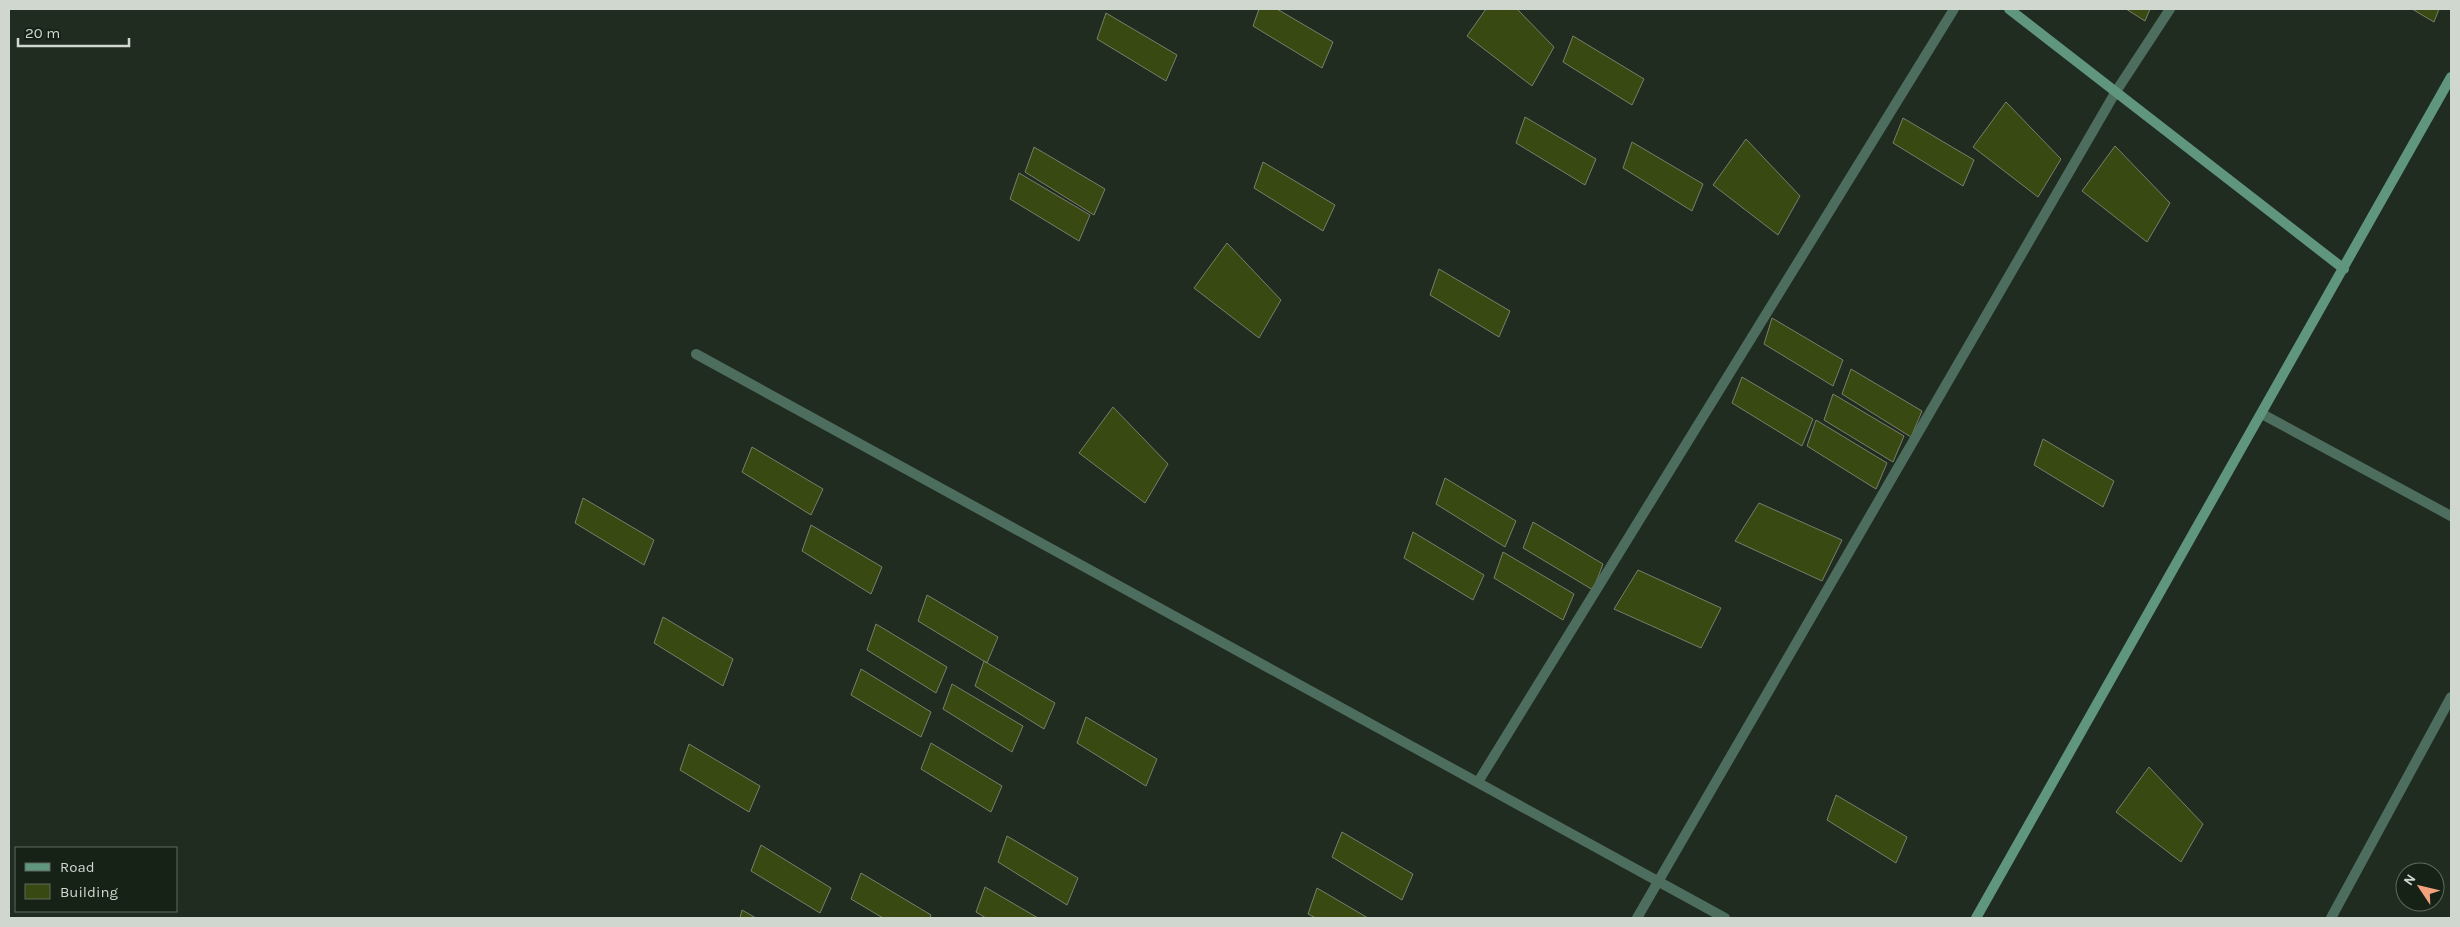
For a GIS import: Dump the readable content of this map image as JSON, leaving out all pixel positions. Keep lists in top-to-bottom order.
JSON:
{
  "legend": ["Road", "Building"],
  "scale_bar": "20 m",
  "north": "top left"
}
